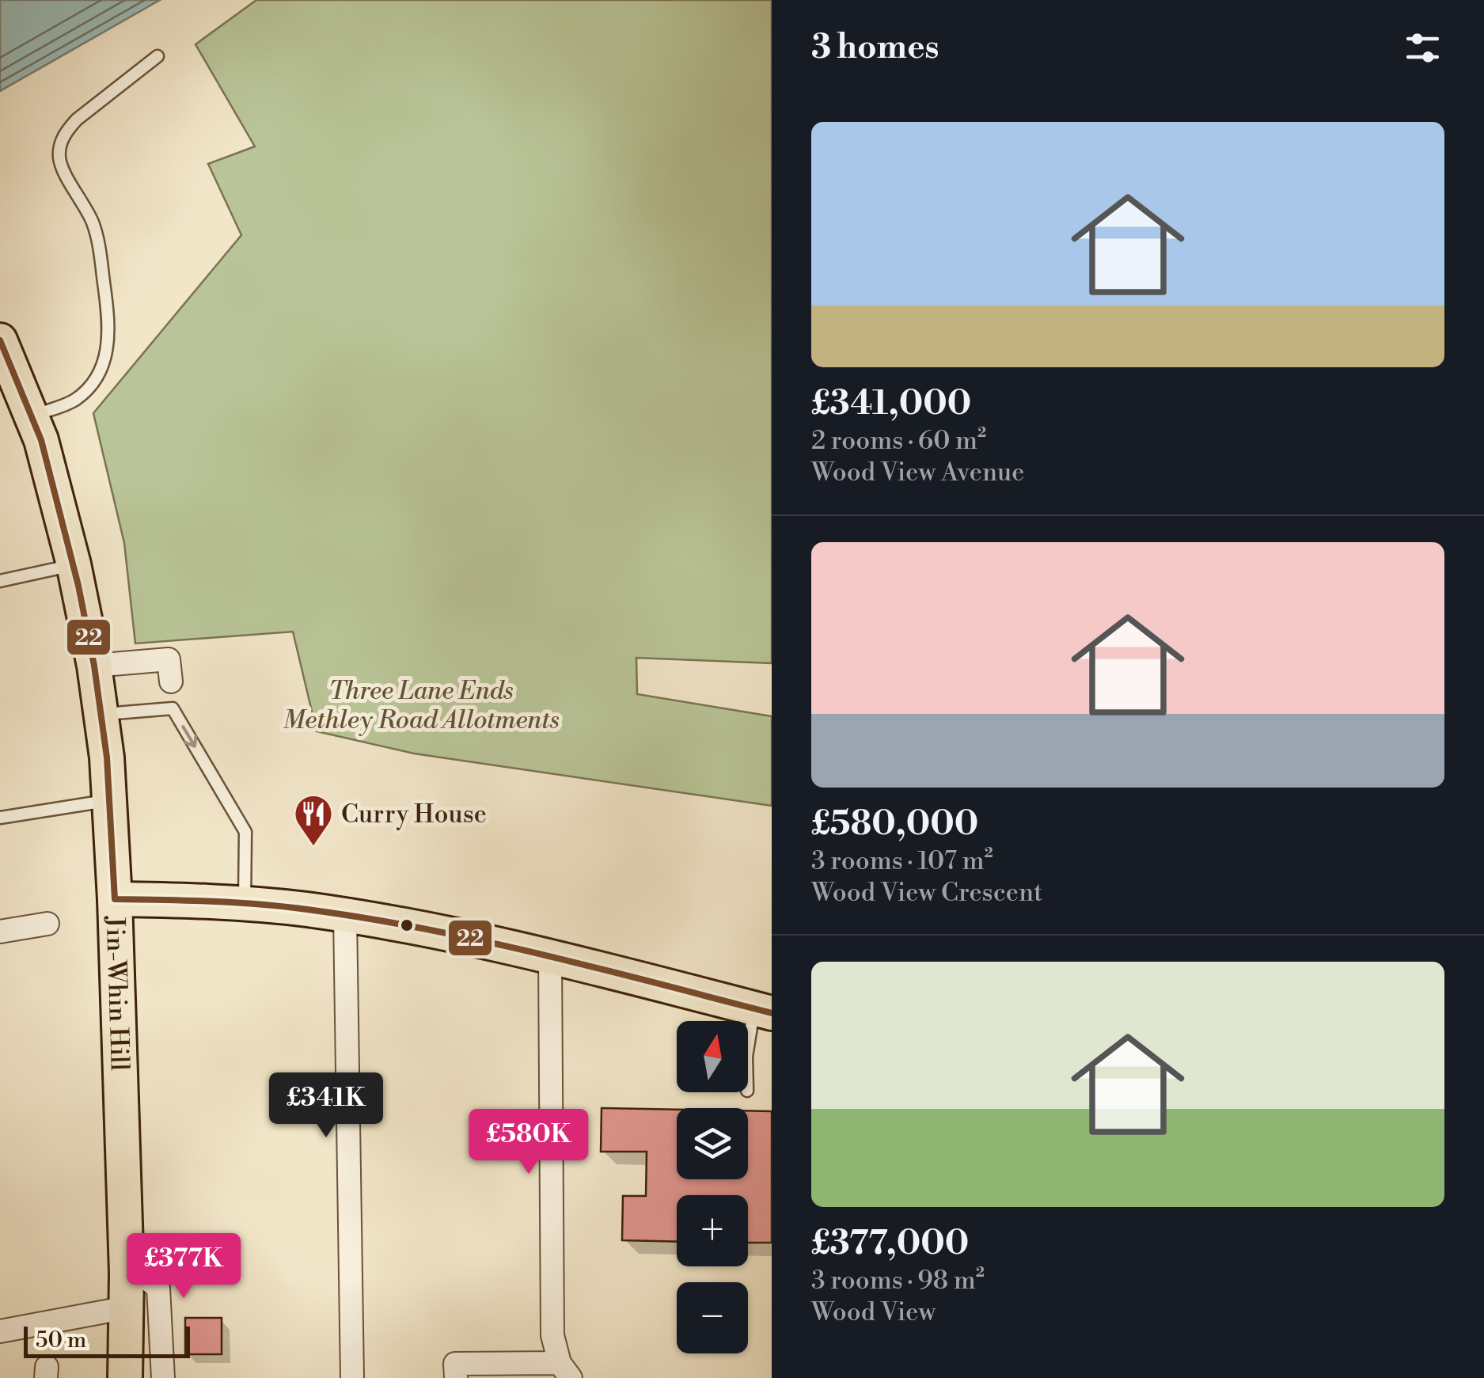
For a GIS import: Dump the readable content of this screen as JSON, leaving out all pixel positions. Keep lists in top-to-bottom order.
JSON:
{
  "streets": {
    "main road": ["Jin-Whin Hill"]
  },
  "parks": ["Three Lane Ends Methley Road Allotments"],
  "places": {
    "restaurant": ["Curry House"]
  },
  "lines": ["transit line 22"],
  "scale_bar": "50 m",
  "north": "top",
  "page": {
    "heading": "3 homes",
    "list": [
      {
        "name": "£341,000",
        "note": "2 rooms · 60 m² · Wood View Avenue"
      },
      {
        "name": "£580,000",
        "note": "3 rooms · 107 m² · Wood View Crescent"
      },
      {
        "name": "£377,000",
        "note": "3 rooms · 98 m² · Wood View"
      }
    ],
    "map_buttons": ["+", "−"],
    "price": ["£341K", "£580K", "£377K"],
    "scale": "50 m"
  }
}
